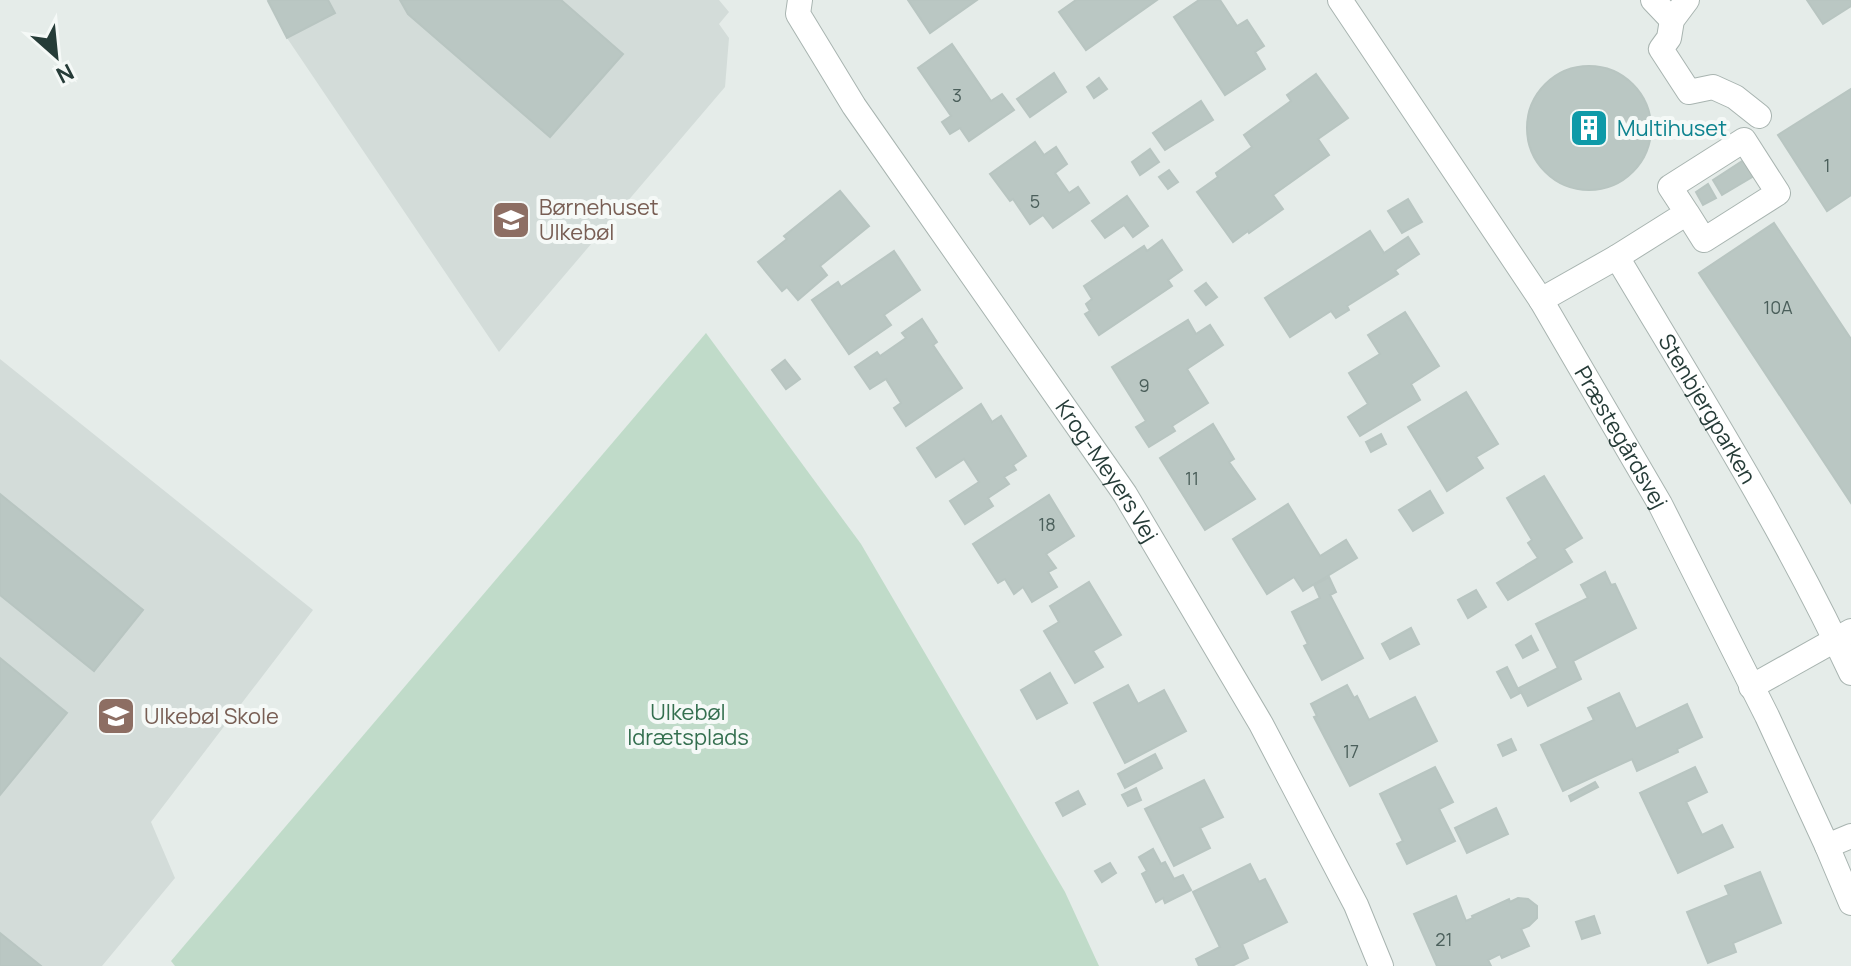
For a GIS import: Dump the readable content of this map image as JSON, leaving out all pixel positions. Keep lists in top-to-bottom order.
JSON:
{
  "streets": {
    "street": ["Stenbjergparken", "Præstegårdsvej", "Krog-Meyers Vej"]
  },
  "parks": ["Ulkebøl Idrætsplads"],
  "places": {
    "building": ["Multihuset"],
    "school or university": ["Børnehuset Ulkebøl", "Ulkebøl Skole"]
  },
  "house_numbers": [
    "3",
    "1",
    "5",
    "10A",
    "9",
    "11",
    "18",
    "17",
    "21"
  ],
  "north": "bottom right"
}
